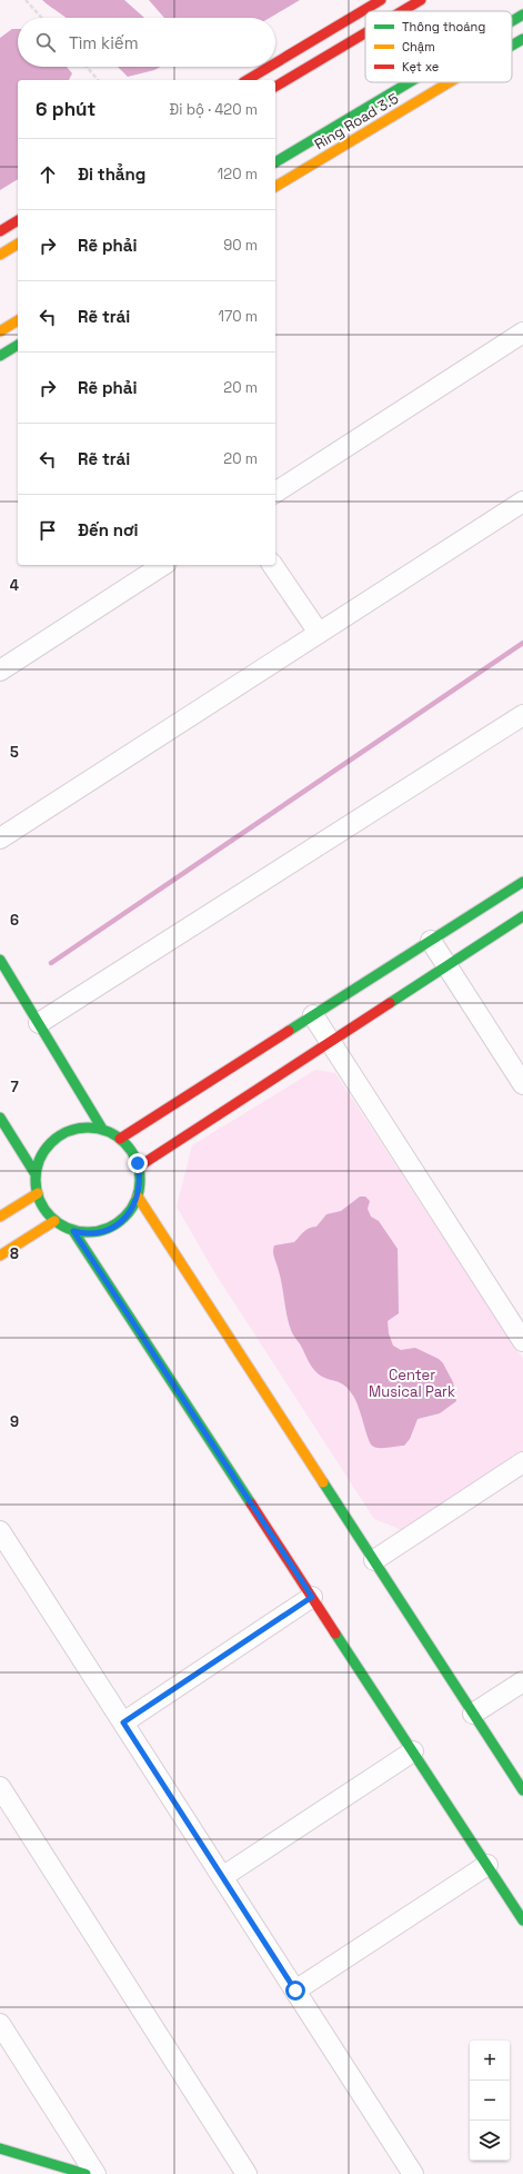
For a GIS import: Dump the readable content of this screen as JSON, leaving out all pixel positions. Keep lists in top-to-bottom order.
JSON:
{
  "streets": {
    "street": ["Ring Road 3.5"]
  },
  "parks": ["Center Musical Park"],
  "legend": ["Thông thoáng", "Chậm", "Kẹt xe"],
  "page": {
    "search": "Tìm kiếm",
    "heading": ["6 phút", "Đi bộ · 420 m"],
    "list": [
      ["Đi thẳng", "120 m"],
      ["Rẽ phải", "90 m"],
      ["Rẽ trái", "170 m"],
      ["Rẽ phải", "20 m"],
      ["Rẽ trái", "20 m"],
      "Đến nơi"
    ],
    "map_buttons": ["+", "−"]
  },
  "grid": {
    "rows": [
      "4",
      "5",
      "6",
      "7",
      "8",
      "9"
    ]
  }
}
